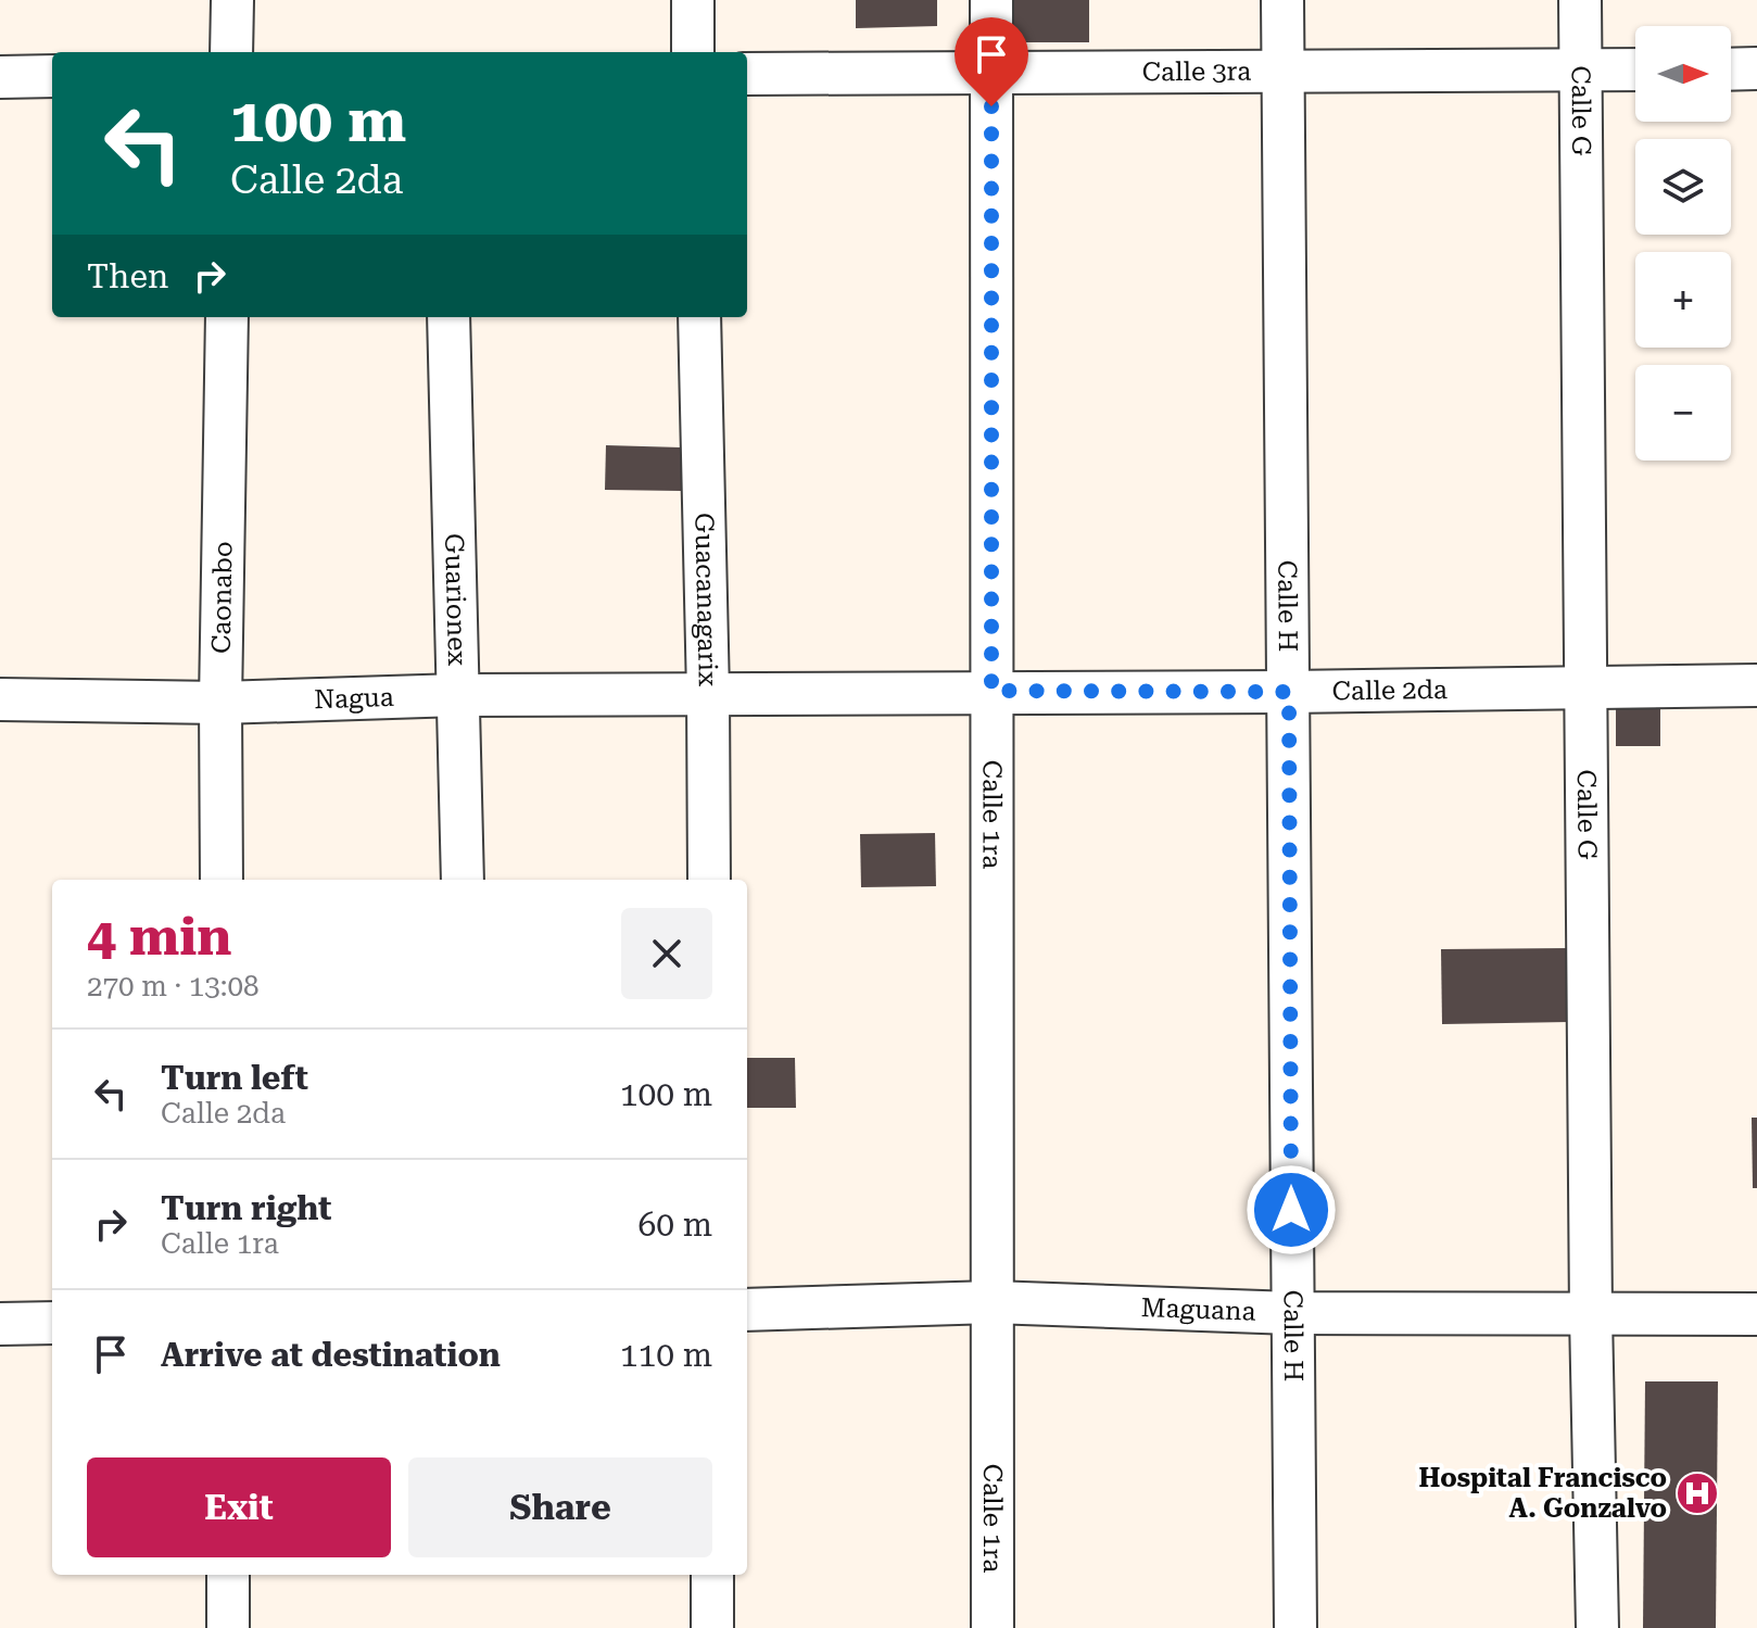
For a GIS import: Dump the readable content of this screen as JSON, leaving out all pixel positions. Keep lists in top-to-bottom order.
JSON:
{
  "streets": {
    "street": [
      "Calle 3ra",
      "Calle G",
      "Caonabo",
      "Guarionex",
      "Guacanagarix",
      "Calle H",
      "Calle 2da",
      "Nagua",
      "Calle 1ra",
      "Maguana"
    ]
  },
  "crossings": [
    ["Calle 3ra", "Calle G"],
    ["Calle 3ra", "Calle H"],
    ["Calle 3ra", "Calle 1ra"],
    ["Calle G", "Calle 2da"],
    ["Calle G", "Maguana"],
    ["Caonabo", "Nagua"],
    ["Guarionex", "Nagua"],
    ["Guacanagarix", "Calle 2da"],
    ["Guacanagarix", "Nagua"],
    ["Calle H", "Calle 2da"],
    ["Calle H", "Maguana"],
    ["Calle 2da", "Nagua"],
    ["Calle 2da", "Calle 1ra"],
    ["Calle 1ra", "Maguana"]
  ],
  "places": {
    "hospital": ["Hospital Francisco A. Gonzalvo"]
  },
  "north": "right",
  "page": {
    "map_buttons": ["+", "−"],
    "turn": ["100 m", "Calle 2da"],
    "then": "Then",
    "heading": ["4 min", "270 m · 13:08"],
    "list": [
      {
        "name": "Turn left",
        "note": "Calle 2da",
        "value": "100 m"
      },
      {
        "name": "Turn right",
        "note": "Calle 1ra",
        "value": "60 m"
      },
      {
        "name": "Arrive at destination",
        "value": "110 m"
      }
    ],
    "buttons": ["Exit", "Share"]
  }
}
